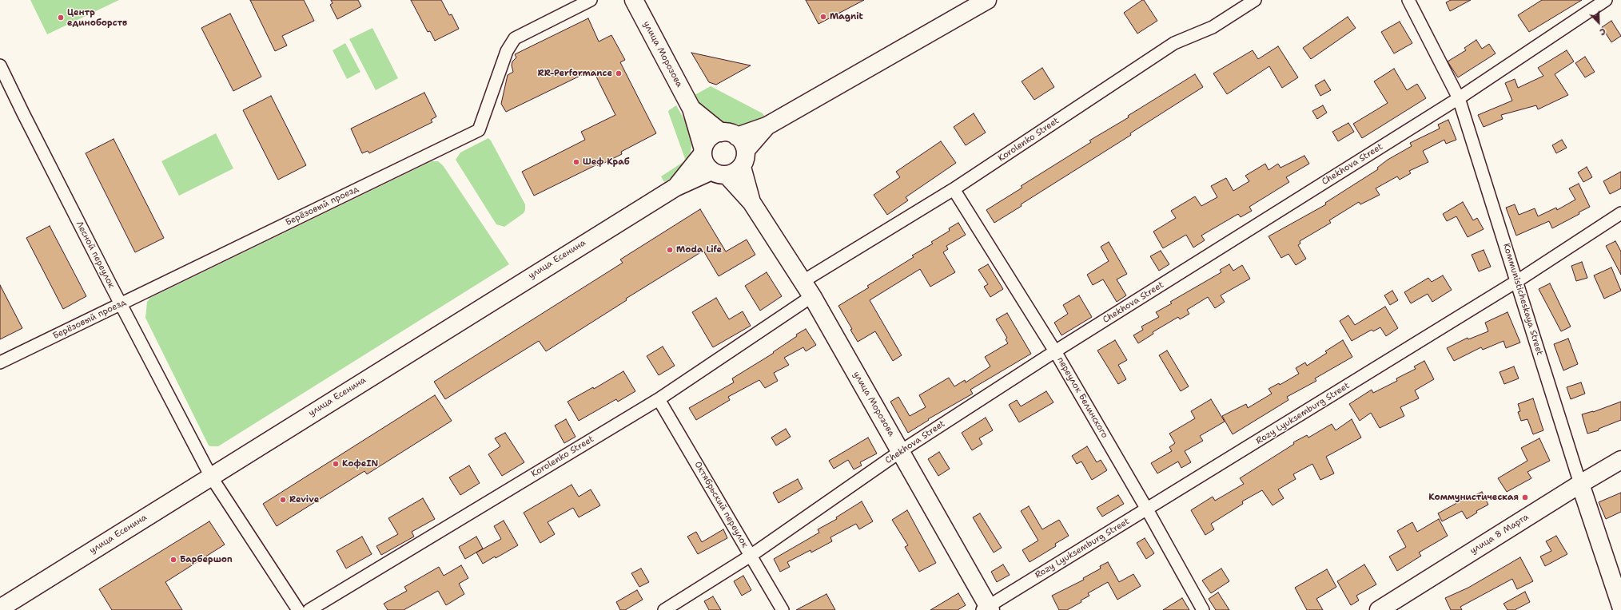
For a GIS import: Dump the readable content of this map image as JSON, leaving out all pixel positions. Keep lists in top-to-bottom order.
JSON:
{
  "streets": {
    "street": [
      "улица Морозова",
      "Korolenko Street",
      "Chekhova Street",
      "Берёзовый проезд",
      "Лесной переулок",
      "улица Есенина",
      "Kommunisticheskaya Street",
      "переулок Белинского",
      "Rozy Lyuksemburg Street",
      "Октябрьский переулок",
      "улица 8 Марта"
    ]
  },
  "crossings": [
    ["улица Морозова", "Korolenko Street"],
    ["улица Морозова", "Chekhova Street"],
    ["улица Морозова", "Rozy Lyuksemburg Street"],
    ["Korolenko Street", "переулок Белинского"],
    ["Korolenko Street", "Октябрьский переулок"],
    ["Chekhova Street", "Kommunisticheskaya Street"],
    ["Chekhova Street", "переулок Белинского"],
    ["Chekhova Street", "Октябрьский переулок"],
    ["Берёзовый проезд", "Лесной переулок"],
    ["Лесной переулок", "улица Есенина"],
    ["Kommunisticheskaya Street", "Rozy Lyuksemburg Street"],
    ["Kommunisticheskaya Street", "улица 8 Марта"],
    ["переулок Белинского", "Rozy Lyuksemburg Street"]
  ],
  "places": [
    "Magnit",
    "Центр единоборств",
    "RR-Performance",
    "Шеф Краб",
    "Moda Life",
    "КофеIN",
    "Коммунистическая",
    "Revive",
    "Барбершоп"
  ],
  "north": "bottom right"
}
